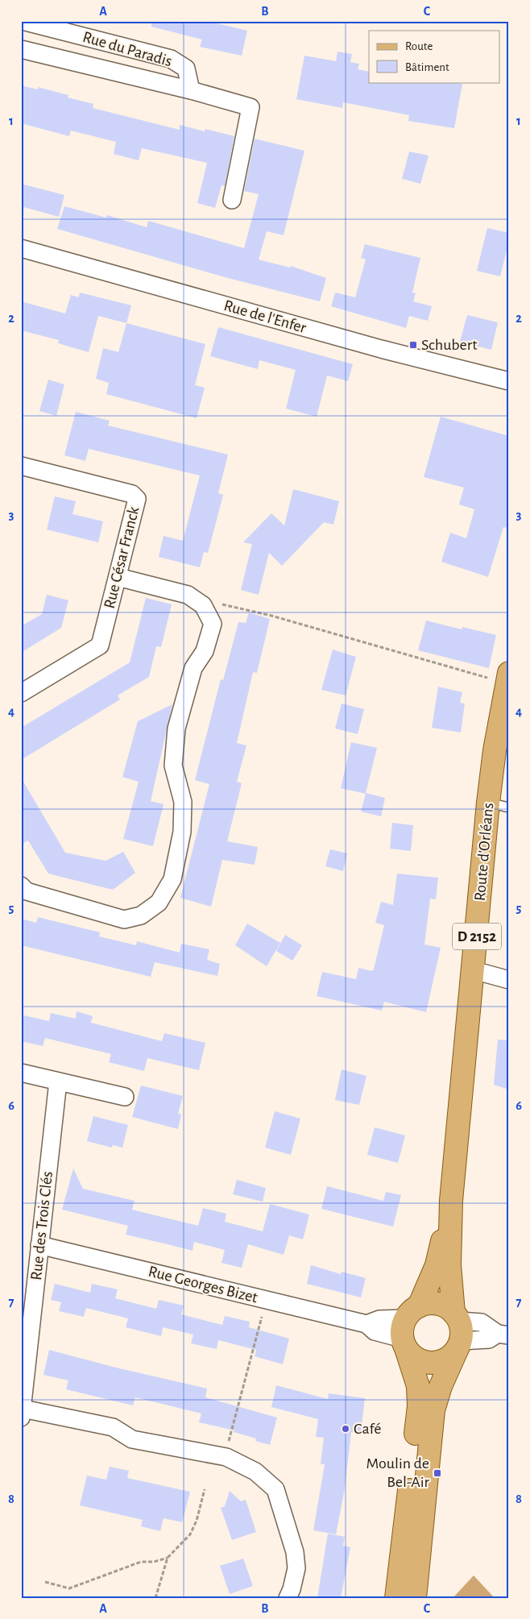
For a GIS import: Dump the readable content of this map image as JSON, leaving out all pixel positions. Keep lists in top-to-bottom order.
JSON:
{
  "streets": {
    "main road": ["Route d'Orléans", "D 2152"],
    "street": [
      "Rue du Paradis",
      "Rue de l'Enfer",
      "Rue César Franck",
      "Rue des Trois Clés",
      "Rue Georges Bizet"
    ]
  },
  "crossings": [
    ["Route d'Orléans", "Rue Georges Bizet"],
    ["Rue des Trois Clés", "Rue Georges Bizet"]
  ],
  "places": {
    "transit": ["Schubert", "Moulin de Bel-Air"],
    "other": ["Café"]
  },
  "legend": ["Route", "Bâtiment"],
  "grid": {
    "columns": ["A", "B", "C"],
    "rows": [
      "1",
      "2",
      "3",
      "4",
      "5",
      "6",
      "7",
      "8"
    ]
  }
}
